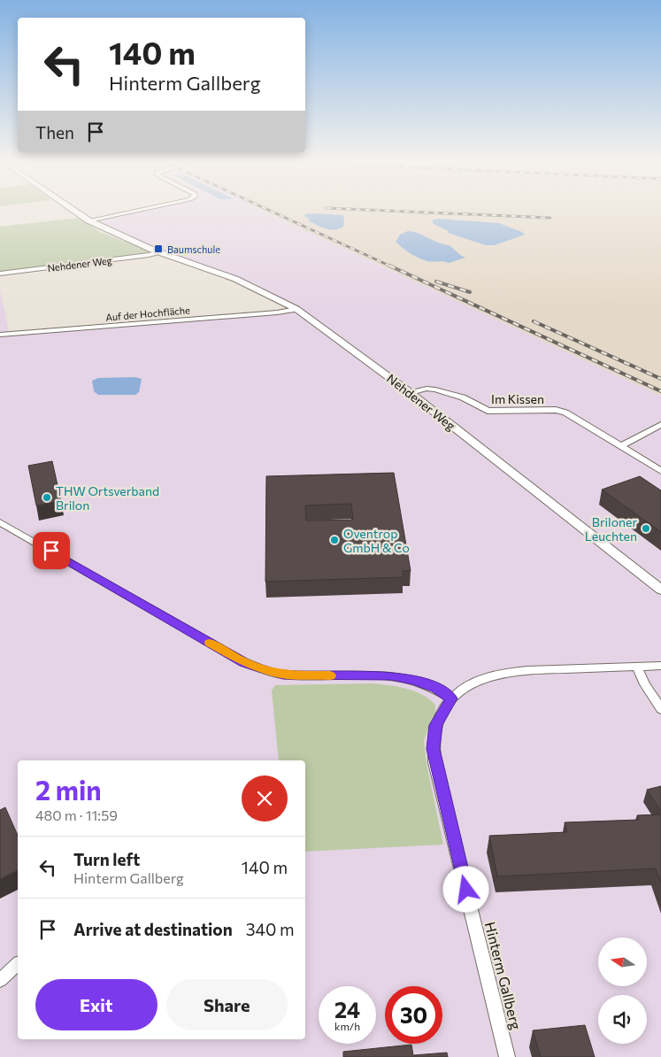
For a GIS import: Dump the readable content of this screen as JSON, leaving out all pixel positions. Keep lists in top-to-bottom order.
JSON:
{
  "streets": {
    "street": [
      "Nehdener Weg",
      "Auf der Hochfläche",
      "Im Kissen",
      "Hinterm Gallberg"
    ]
  },
  "crossings": [
    ["Nehdener Weg", "Auf der Hochfläche"],
    ["Nehdener Weg", "Im Kissen"]
  ],
  "places": {
    "transit": ["Baumschule"],
    "other": ["THW Ortsverband Brilon", "Briloner Leuchten", "Oventrop GmbH & Co"]
  },
  "north": "left",
  "page": {
    "turn": ["140 m", "Hinterm Gallberg"],
    "then": "Then",
    "heading": ["2 min", "480 m · 11:59"],
    "list": [
      {
        "name": "Turn left",
        "note": "Hinterm Gallberg",
        "value": "140 m"
      },
      {
        "name": "Arrive at destination",
        "value": "340 m"
      }
    ],
    "buttons": ["Exit", "Share"],
    "speed": "24 km/h",
    "limit": "30"
  }
}
